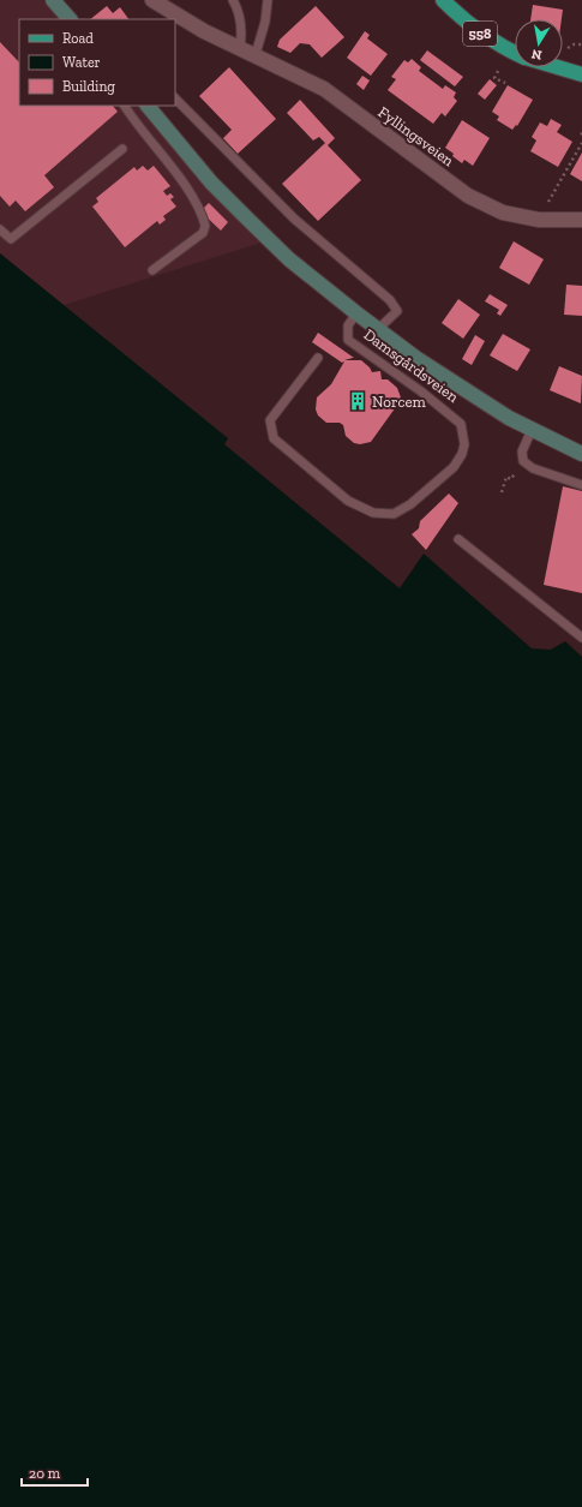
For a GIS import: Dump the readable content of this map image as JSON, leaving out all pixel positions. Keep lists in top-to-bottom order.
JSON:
{
  "streets": {
    "main road": ["558"],
    "street": ["Fyllingsveien", "Damsgårdsveien"]
  },
  "places": {
    "building": ["Norcem"]
  },
  "legend": ["Road", "Water", "Building"],
  "scale_bar": "20 m",
  "north": "bottom"
}
